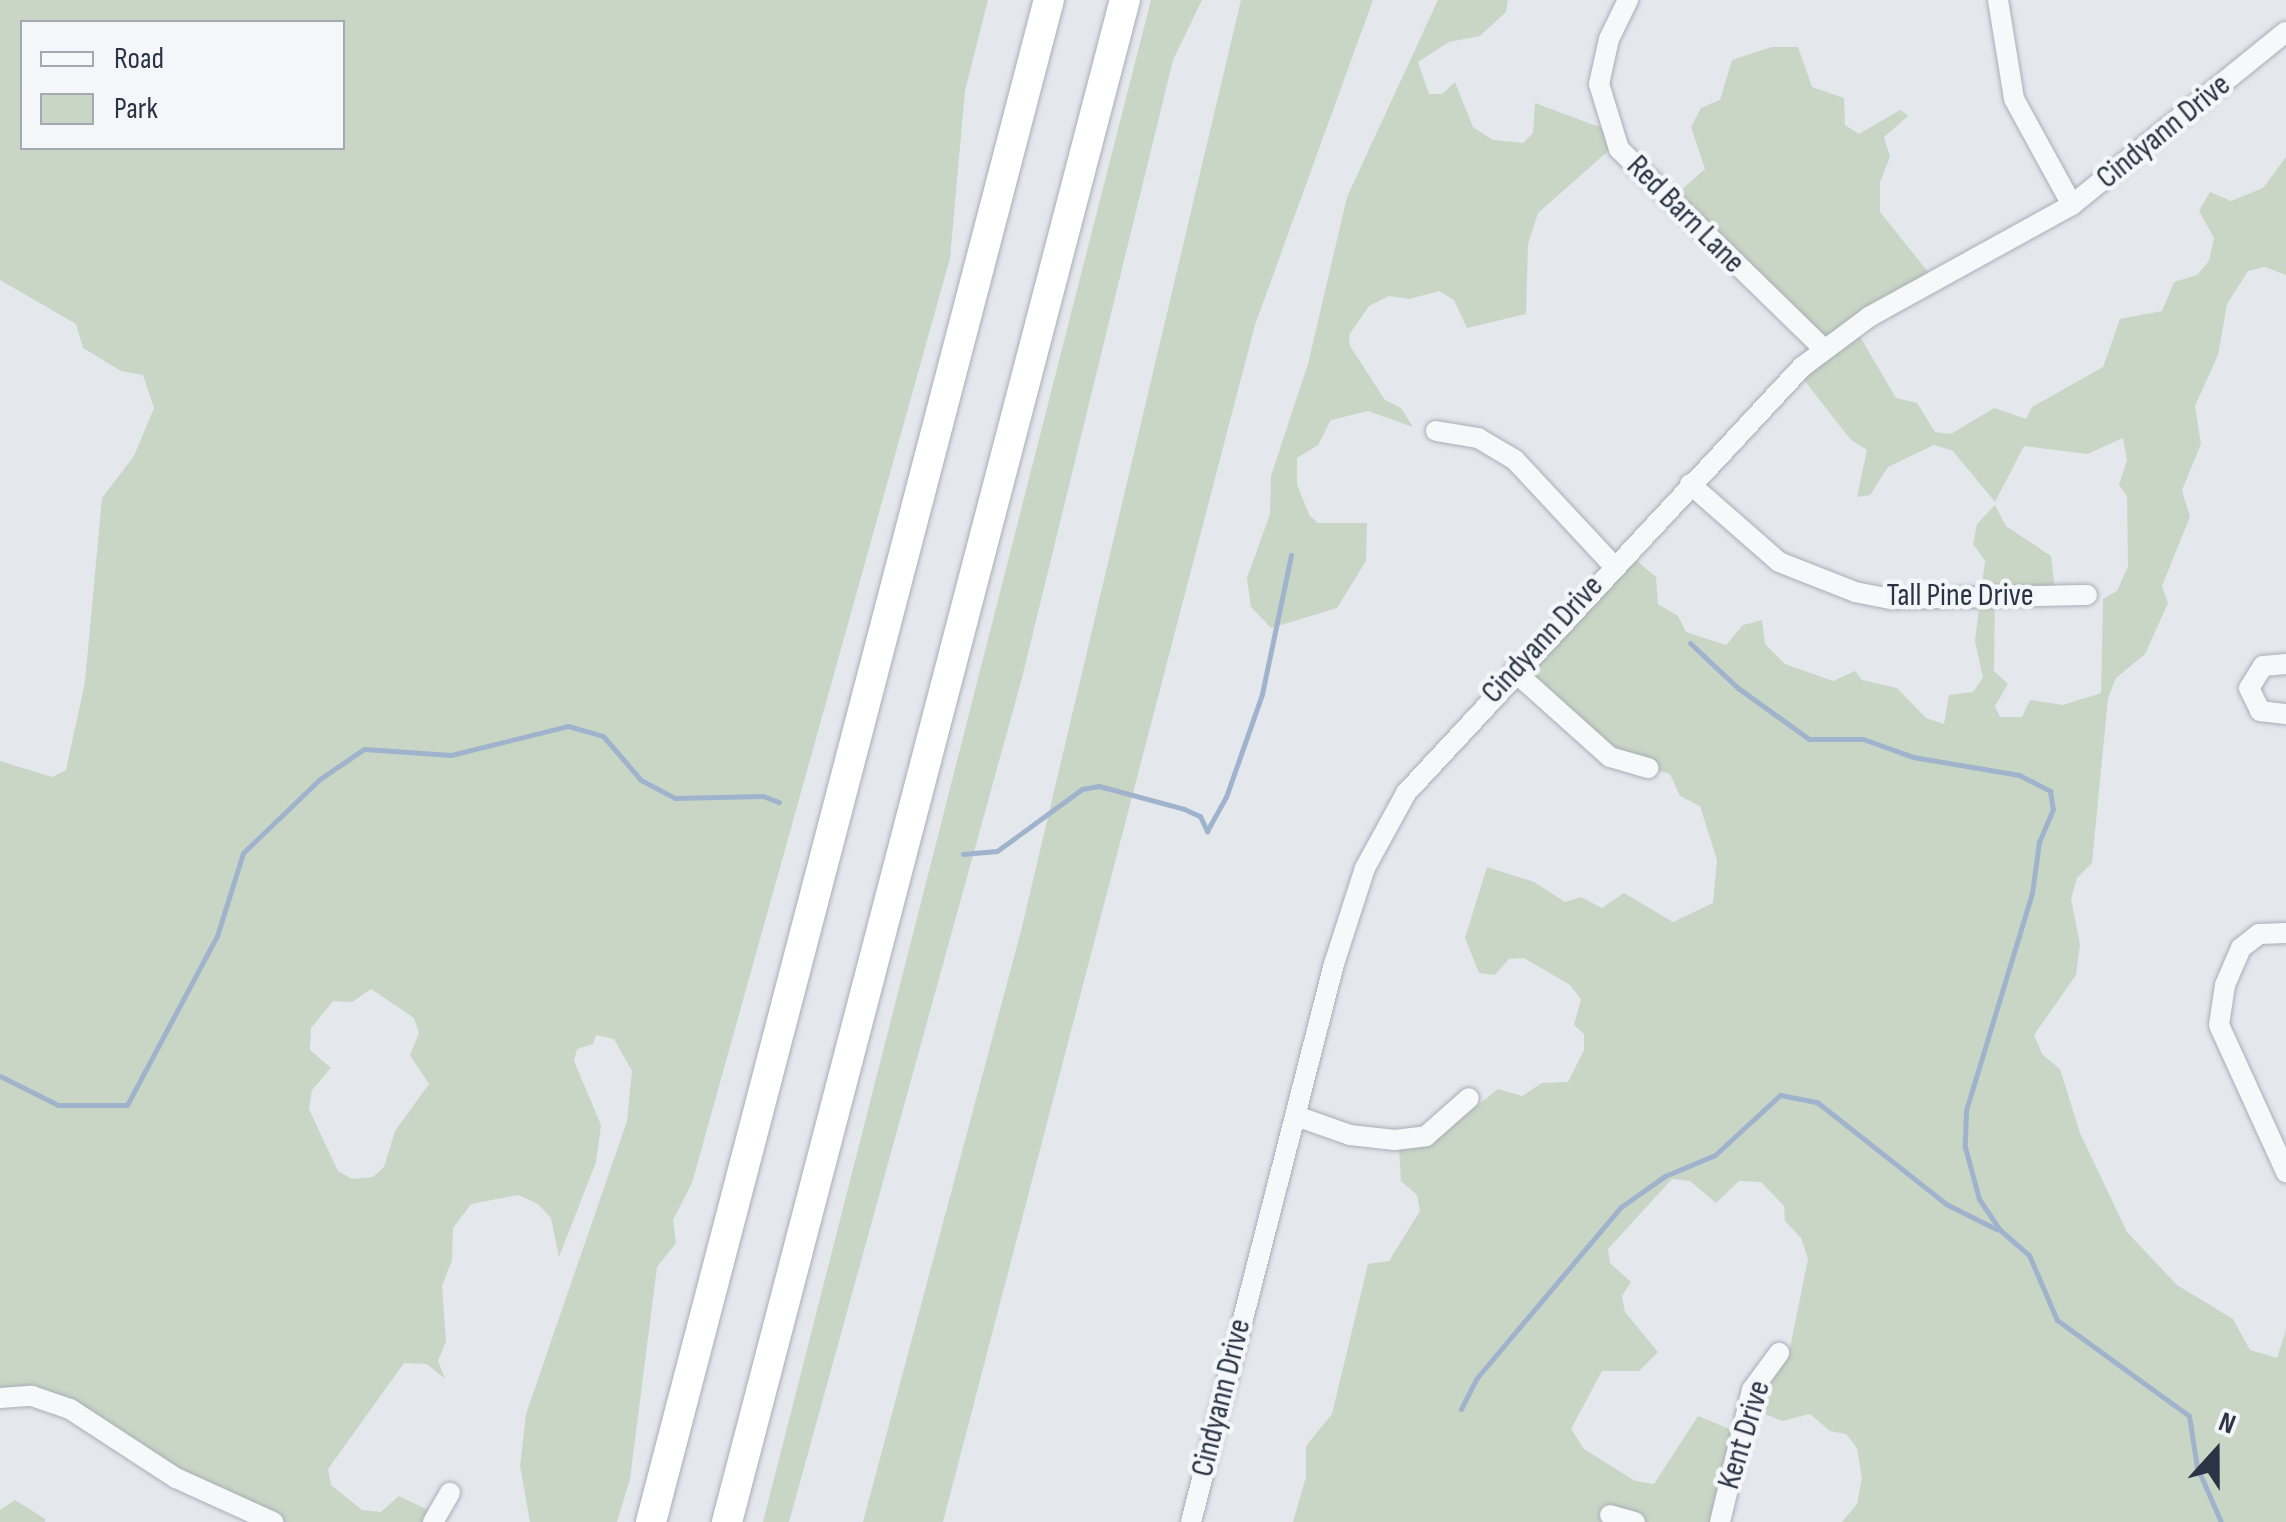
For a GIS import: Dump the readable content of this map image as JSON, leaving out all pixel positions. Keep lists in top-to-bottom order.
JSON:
{
  "streets": {
    "street": [
      "Cindyann Drive",
      "Red Barn Lane",
      "Tall Pine Drive",
      "Kent Drive"
    ]
  },
  "crossings": [
    ["Cindyann Drive", "Red Barn Lane"],
    ["Cindyann Drive", "Tall Pine Drive"]
  ],
  "legend": ["Road", "Park"],
  "north": "top"
}
